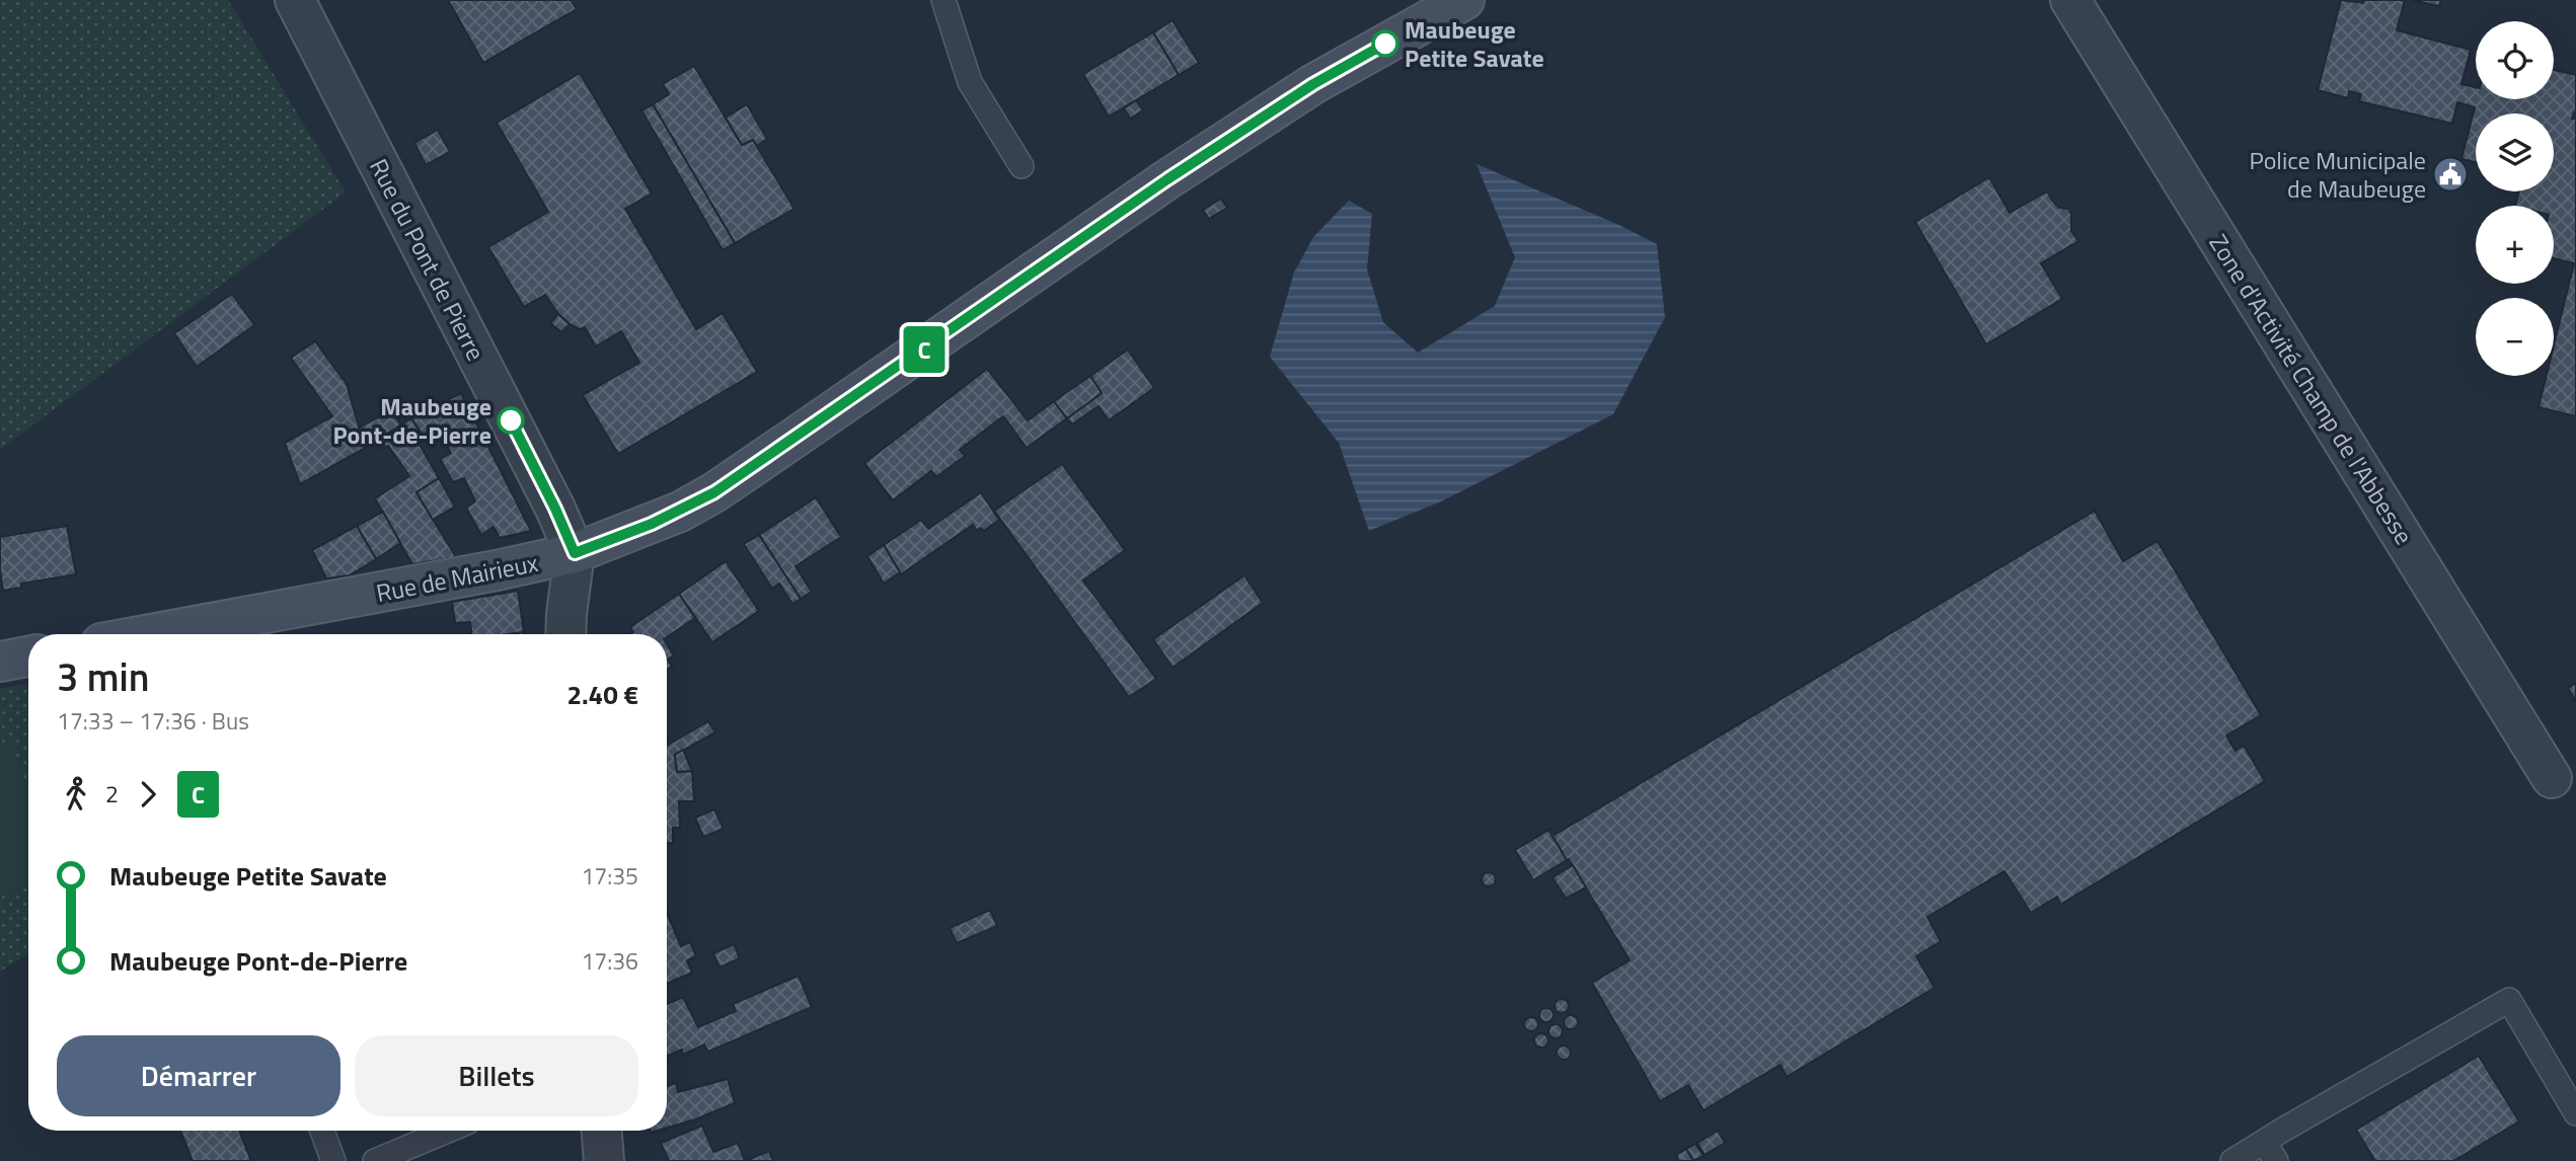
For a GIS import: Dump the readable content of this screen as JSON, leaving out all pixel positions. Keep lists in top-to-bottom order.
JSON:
{
  "streets": {
    "street": ["Rue du Pont de Pierre", "Zone d'Activité Champ de l'Abbesse", "Rue de Mairieux"]
  },
  "crossings": [
    ["Rue du Pont de Pierre", "Rue de Mairieux"]
  ],
  "places": {
    "other": ["Maubeuge Petite Savate", "Maubeuge Pont-de-Pierre"],
    "public building": ["Police Municipale de Maubeuge"]
  },
  "lines": ["bus line C"],
  "page": {
    "on_map": "C",
    "map_buttons": ["+", "−"],
    "heading": ["3 min", "17:33 – 17:36 · Bus", "2.40 €"],
    "legs": ["2", "C"],
    "list": [
      {
        "name": "Maubeuge Petite Savate",
        "value": "17:35"
      },
      {
        "name": "Maubeuge Pont-de-Pierre",
        "value": "17:36"
      }
    ],
    "buttons": ["Démarrer", "Billets"]
  }
}
